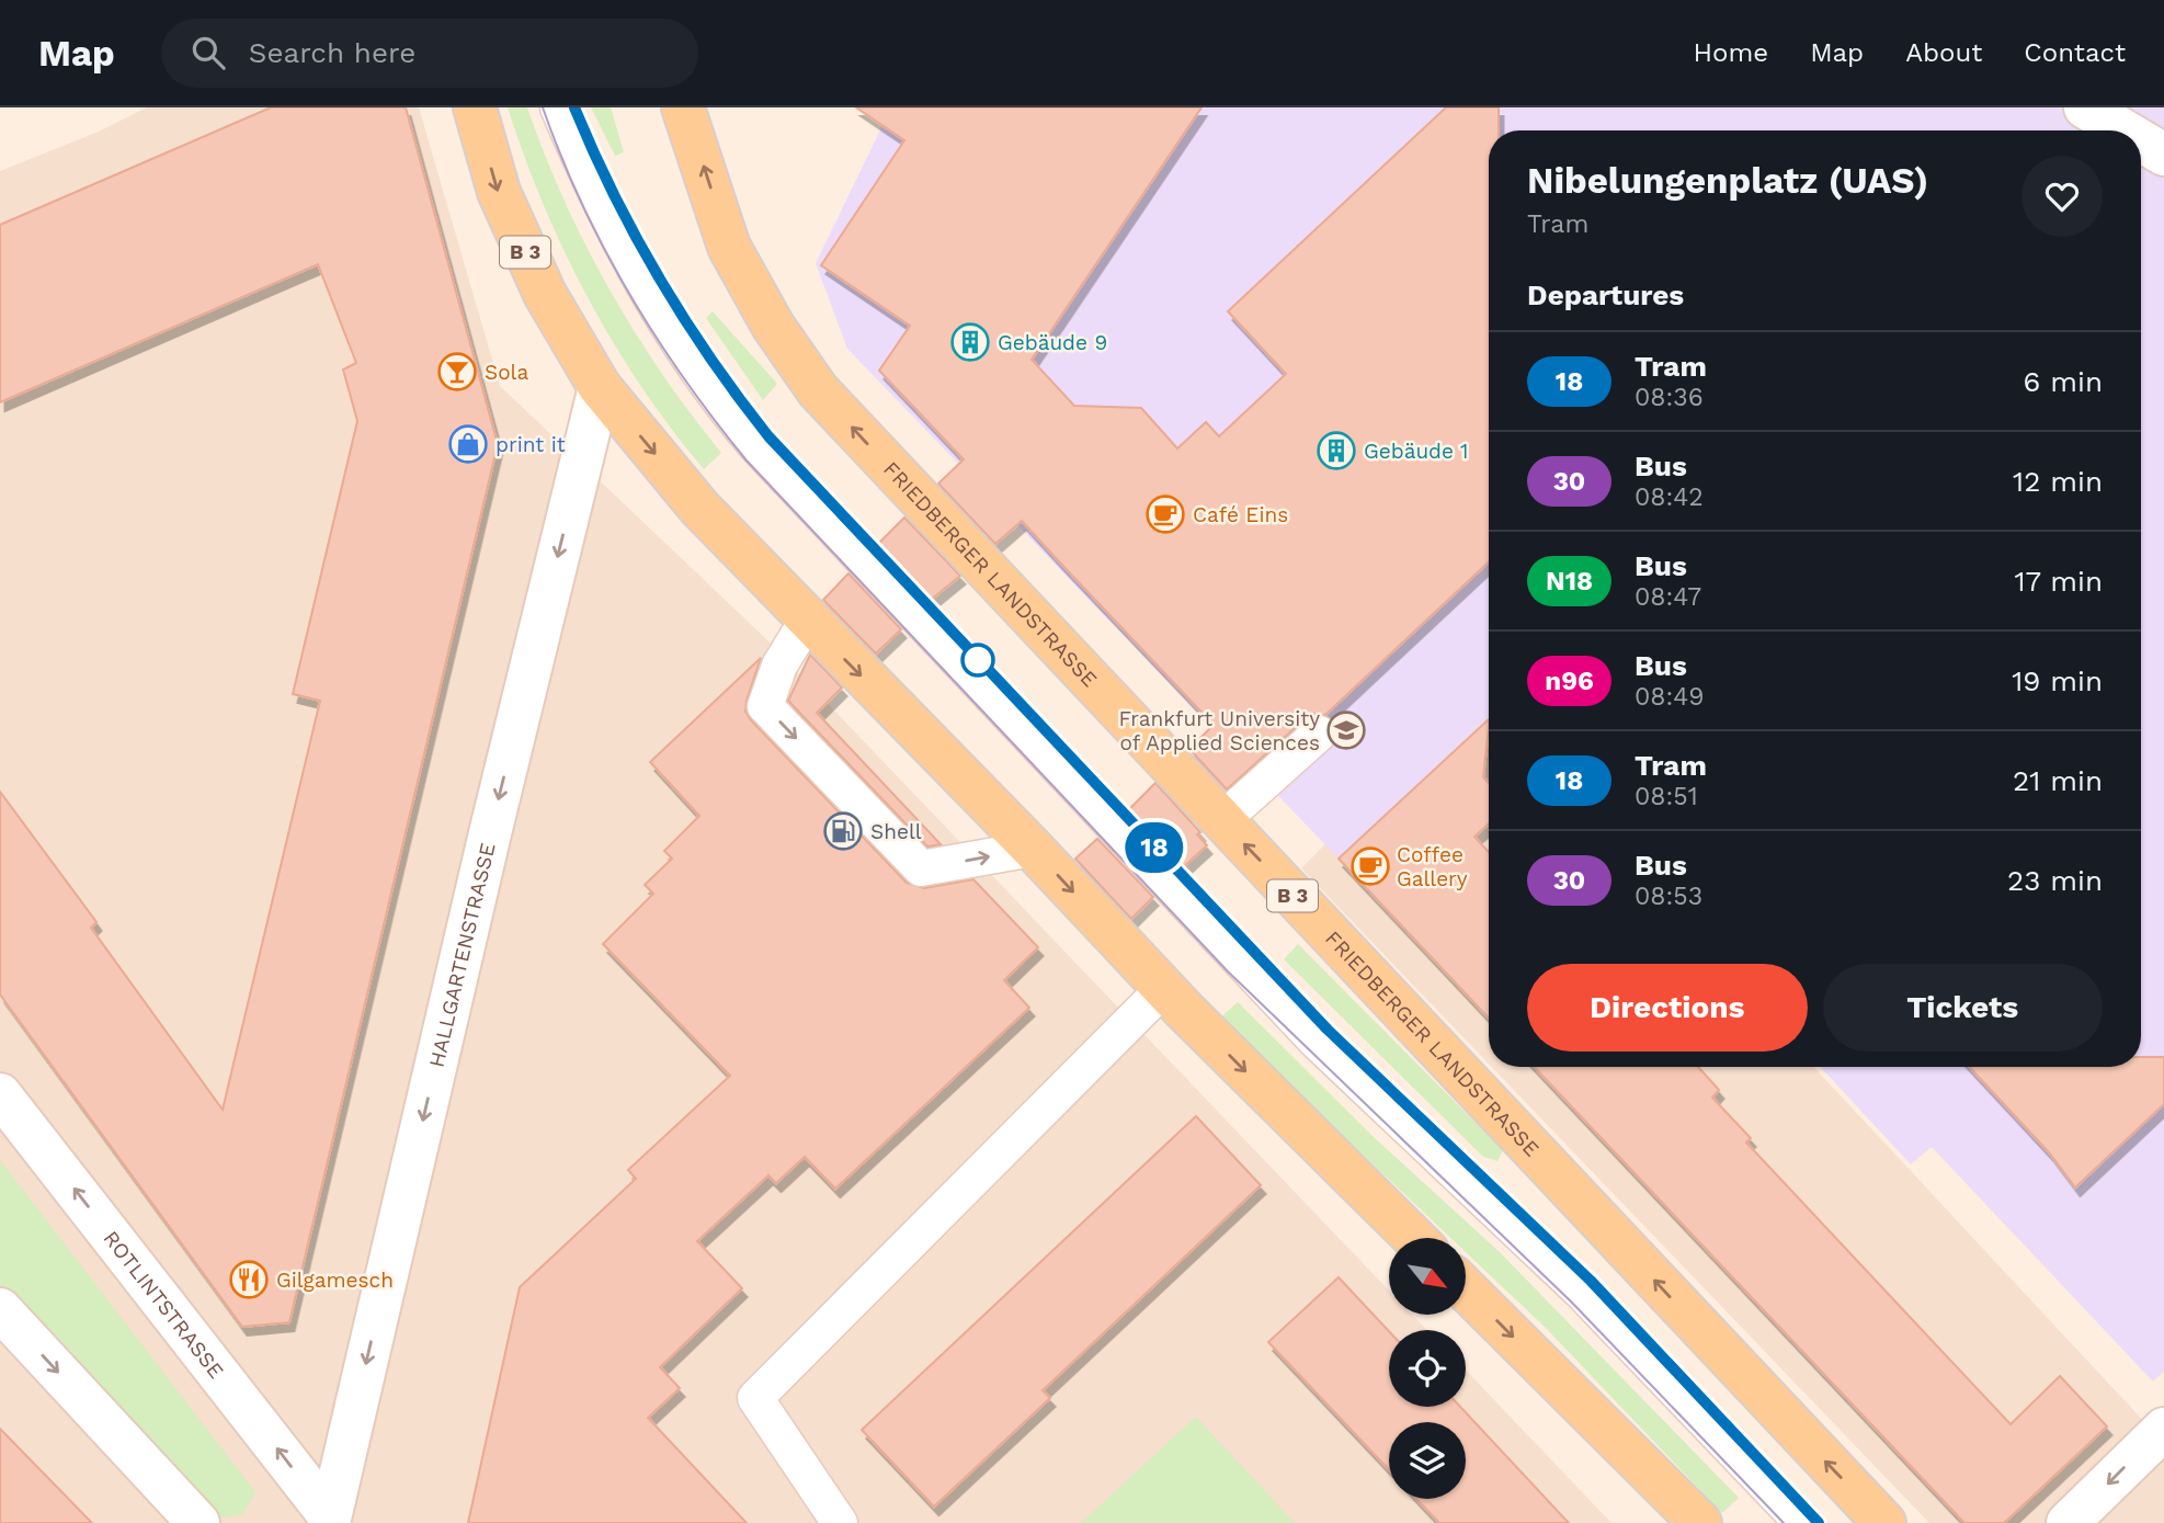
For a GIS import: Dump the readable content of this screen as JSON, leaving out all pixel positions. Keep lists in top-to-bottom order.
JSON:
{
  "streets": {
    "main road": ["B 3", "FRIEDBERGER LANDSTRASSE"],
    "street": ["HALLGARTENSTRASSE", "ROTLINTSTRASSE"]
  },
  "crossings": [
    ["B 3", "HALLGARTENSTRASSE"],
    ["HALLGARTENSTRASSE", "ROTLINTSTRASSE"]
  ],
  "one_way": ["HALLGARTENSTRASSE"],
  "places": {
    "building": ["Gebäude 9", "Gebäude 1"],
    "bar": ["Sola"],
    "shop": ["print it"],
    "cafe": ["Café Eins", "Coffee Gallery"],
    "school or university": ["Frankfurt University of Applied Sciences"],
    "fuel station": ["Shell"],
    "restaurant": ["Gilgamesch"]
  },
  "lines": ["tram line 18"],
  "north": "bottom right",
  "page": {
    "header": "Map",
    "search": "Search here",
    "nav": [
      "Home",
      "Map",
      "About",
      "Contact"
    ],
    "on_map": "18",
    "heading": [
      ["Nibelungenplatz (UAS)", "Tram"],
      "Departures"
    ],
    "list": [
      {
        "mark": "18",
        "name": "Tram",
        "note": "08:36",
        "value": "6 min"
      },
      {
        "mark": "30",
        "name": "Bus",
        "note": "08:42",
        "value": "12 min"
      },
      {
        "mark": "N18",
        "name": "Bus",
        "note": "08:47",
        "value": "17 min"
      },
      {
        "mark": "n96",
        "name": "Bus",
        "note": "08:49",
        "value": "19 min"
      },
      {
        "mark": "18",
        "name": "Tram",
        "note": "08:51",
        "value": "21 min"
      },
      {
        "mark": "30",
        "name": "Bus",
        "note": "08:53",
        "value": "23 min"
      }
    ],
    "buttons": ["Directions", "Tickets"]
  }
}
